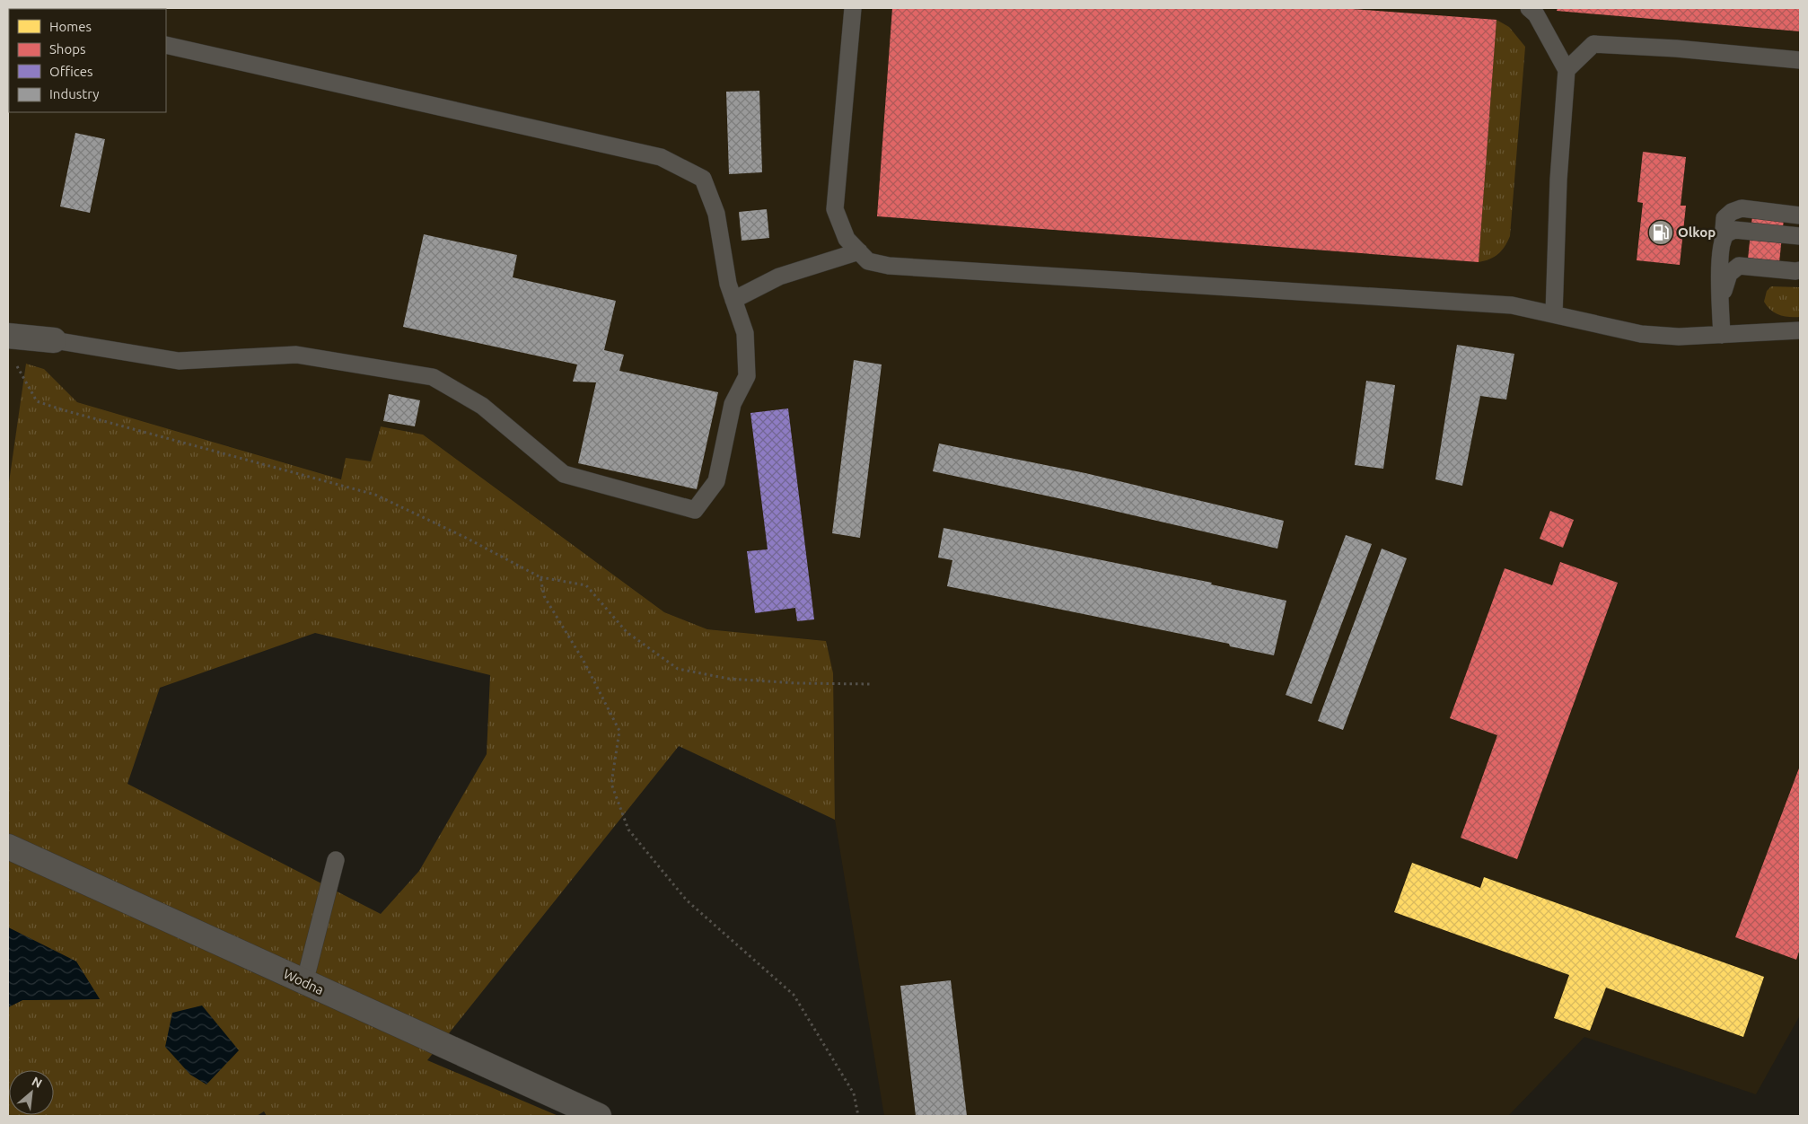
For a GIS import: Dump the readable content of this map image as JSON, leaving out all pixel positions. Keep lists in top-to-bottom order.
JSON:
{
  "streets": {
    "street": ["Wodna"]
  },
  "places": {
    "fuel station": ["Olkop"]
  },
  "legend": [
    "Homes",
    "Shops",
    "Offices",
    "Industry"
  ],
  "north": "top right"
}
